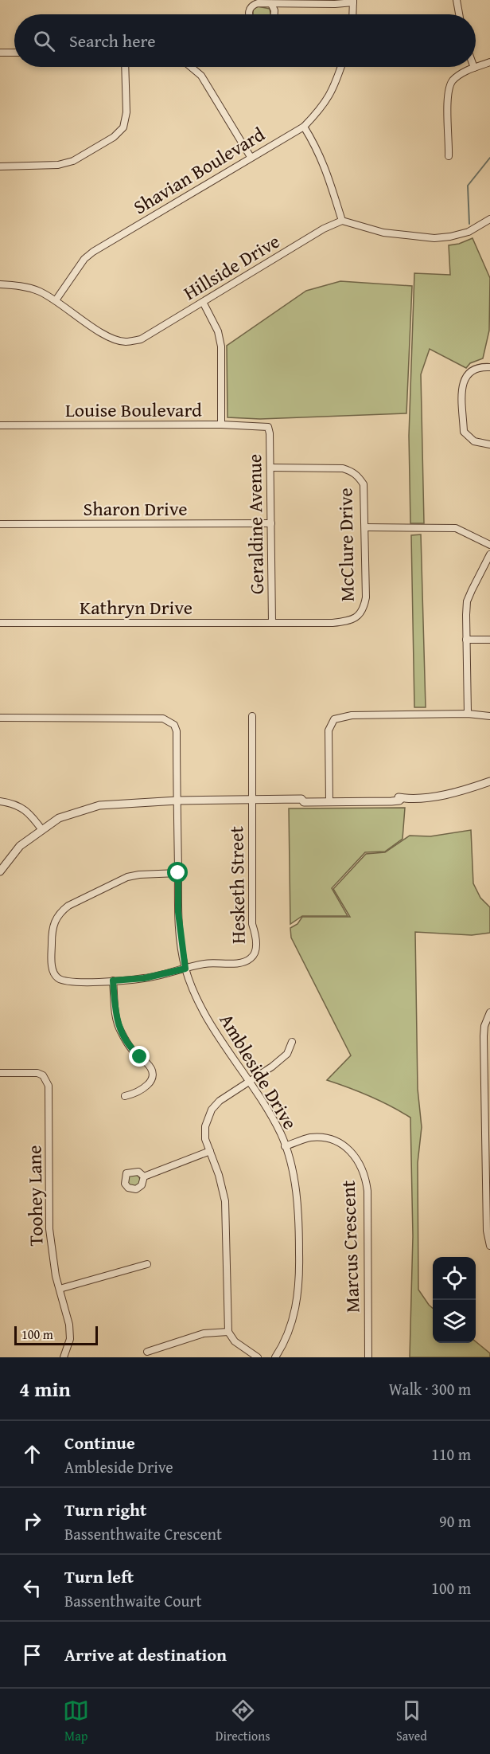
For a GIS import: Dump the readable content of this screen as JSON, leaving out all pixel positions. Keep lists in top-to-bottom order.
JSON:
{
  "streets": {
    "street": [
      "Shavian Boulevard",
      "Hillside Drive",
      "Louise Boulevard",
      "Sharon Drive",
      "Geraldine Avenue",
      "McClure Drive",
      "Kathryn Drive",
      "Hesketh Street",
      "Ambleside Drive",
      "Toohey Lane",
      "Marcus Crescent"
    ]
  },
  "crossings": [
    ["Shavian Boulevard", "Hillside Drive"],
    ["Louise Boulevard", "Geraldine Avenue"],
    ["Sharon Drive", "Geraldine Avenue"],
    ["Geraldine Avenue", "McClure Drive"],
    ["Geraldine Avenue", "Kathryn Drive"],
    ["McClure Drive", "Kathryn Drive"],
    ["Hesketh Street", "Ambleside Drive"],
    ["Ambleside Drive", "Marcus Crescent"]
  ],
  "scale_bar": "100 m",
  "page": {
    "search": "Search here",
    "scale": "100 m",
    "heading": ["4 min", "Walk · 300 m"],
    "list": [
      ["Continue", "Ambleside Drive", "110 m"],
      ["Turn right", "Bassenthwaite Crescent", "90 m"],
      ["Turn left", "Bassenthwaite Court", "100 m"],
      "Arrive at destination"
    ],
    "nav": ["Map", "Directions", "Saved"]
  }
}
